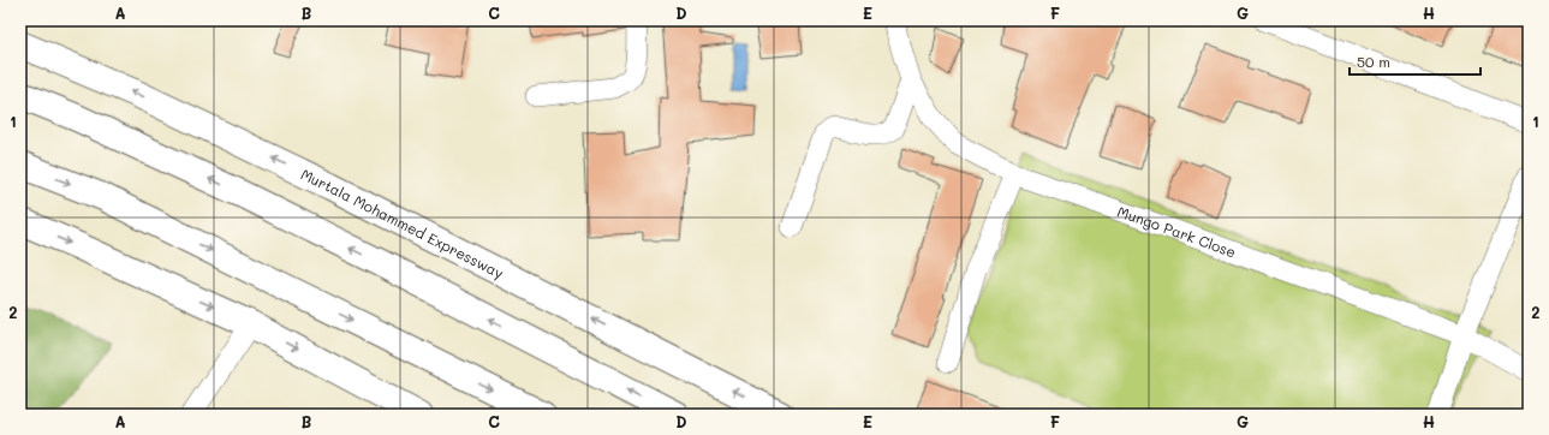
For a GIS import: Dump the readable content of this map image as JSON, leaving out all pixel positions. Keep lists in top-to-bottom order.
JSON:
{
  "streets": {
    "highway": ["Murtala Mohammed Expressway"],
    "street": ["Mungo Park Close"]
  },
  "scale_bar": "50 m",
  "grid": {
    "columns": [
      "A",
      "B",
      "C",
      "D",
      "E",
      "F",
      "G",
      "H"
    ],
    "rows": ["1", "2"]
  }
}
